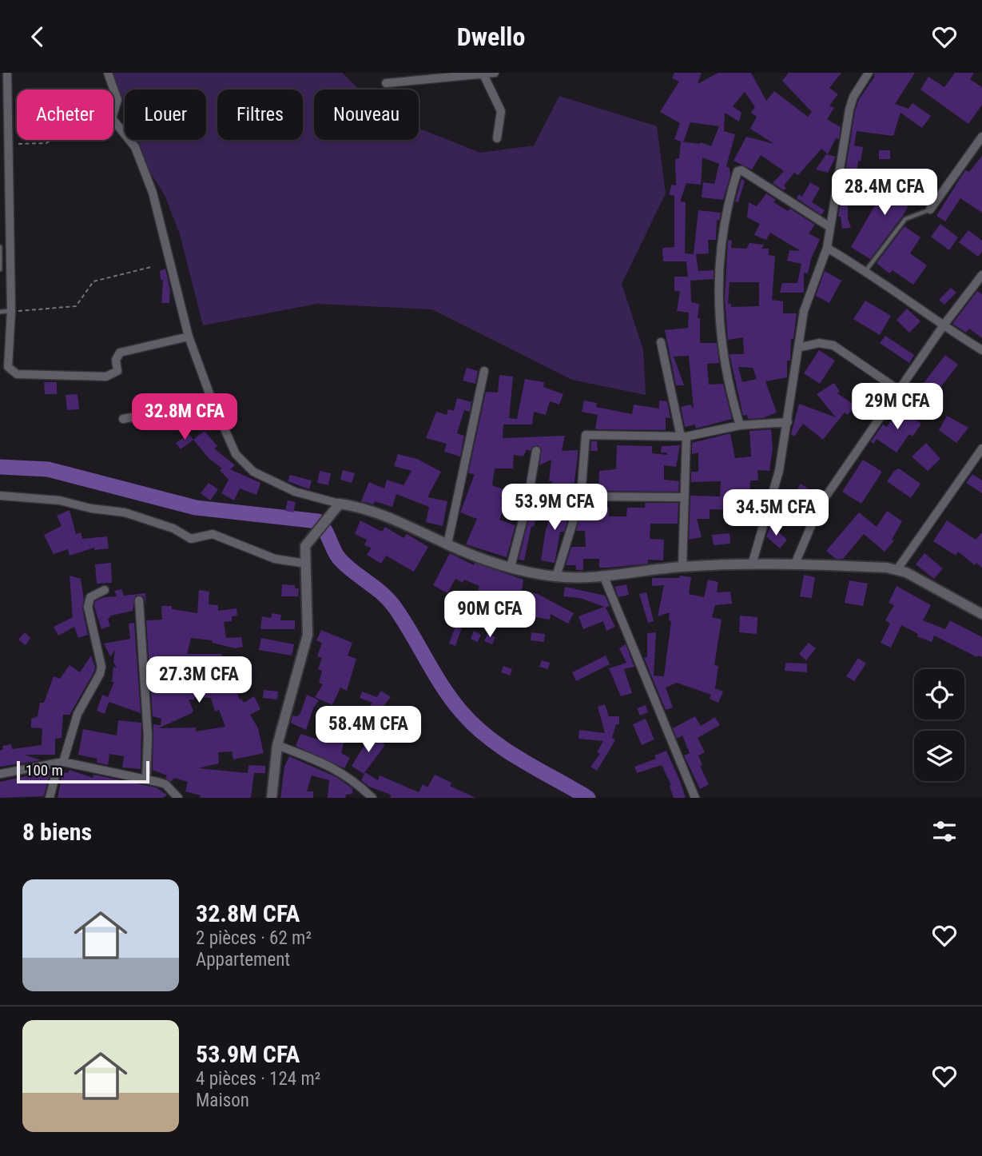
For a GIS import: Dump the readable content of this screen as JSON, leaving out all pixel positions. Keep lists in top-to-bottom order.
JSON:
{
  "scale_bar": "100 m",
  "page": {
    "header": "Dwello",
    "chip": [
      "Acheter",
      "Louer",
      "Filtres",
      "Nouveau"
    ],
    "price": [
      "28.4M CFA",
      "29M CFA",
      "32.8M CFA",
      "53.9M CFA",
      "34.5M CFA",
      "90M CFA",
      "27.3M CFA",
      "58.4M CFA"
    ],
    "scale": "100 m",
    "heading": "8 biens",
    "list": [
      {
        "name": "32.8M CFA",
        "note": "2 pièces · 62 m² · Appartement"
      },
      {
        "name": "53.9M CFA",
        "note": "4 pièces · 124 m² · Maison"
      }
    ]
  }
}
